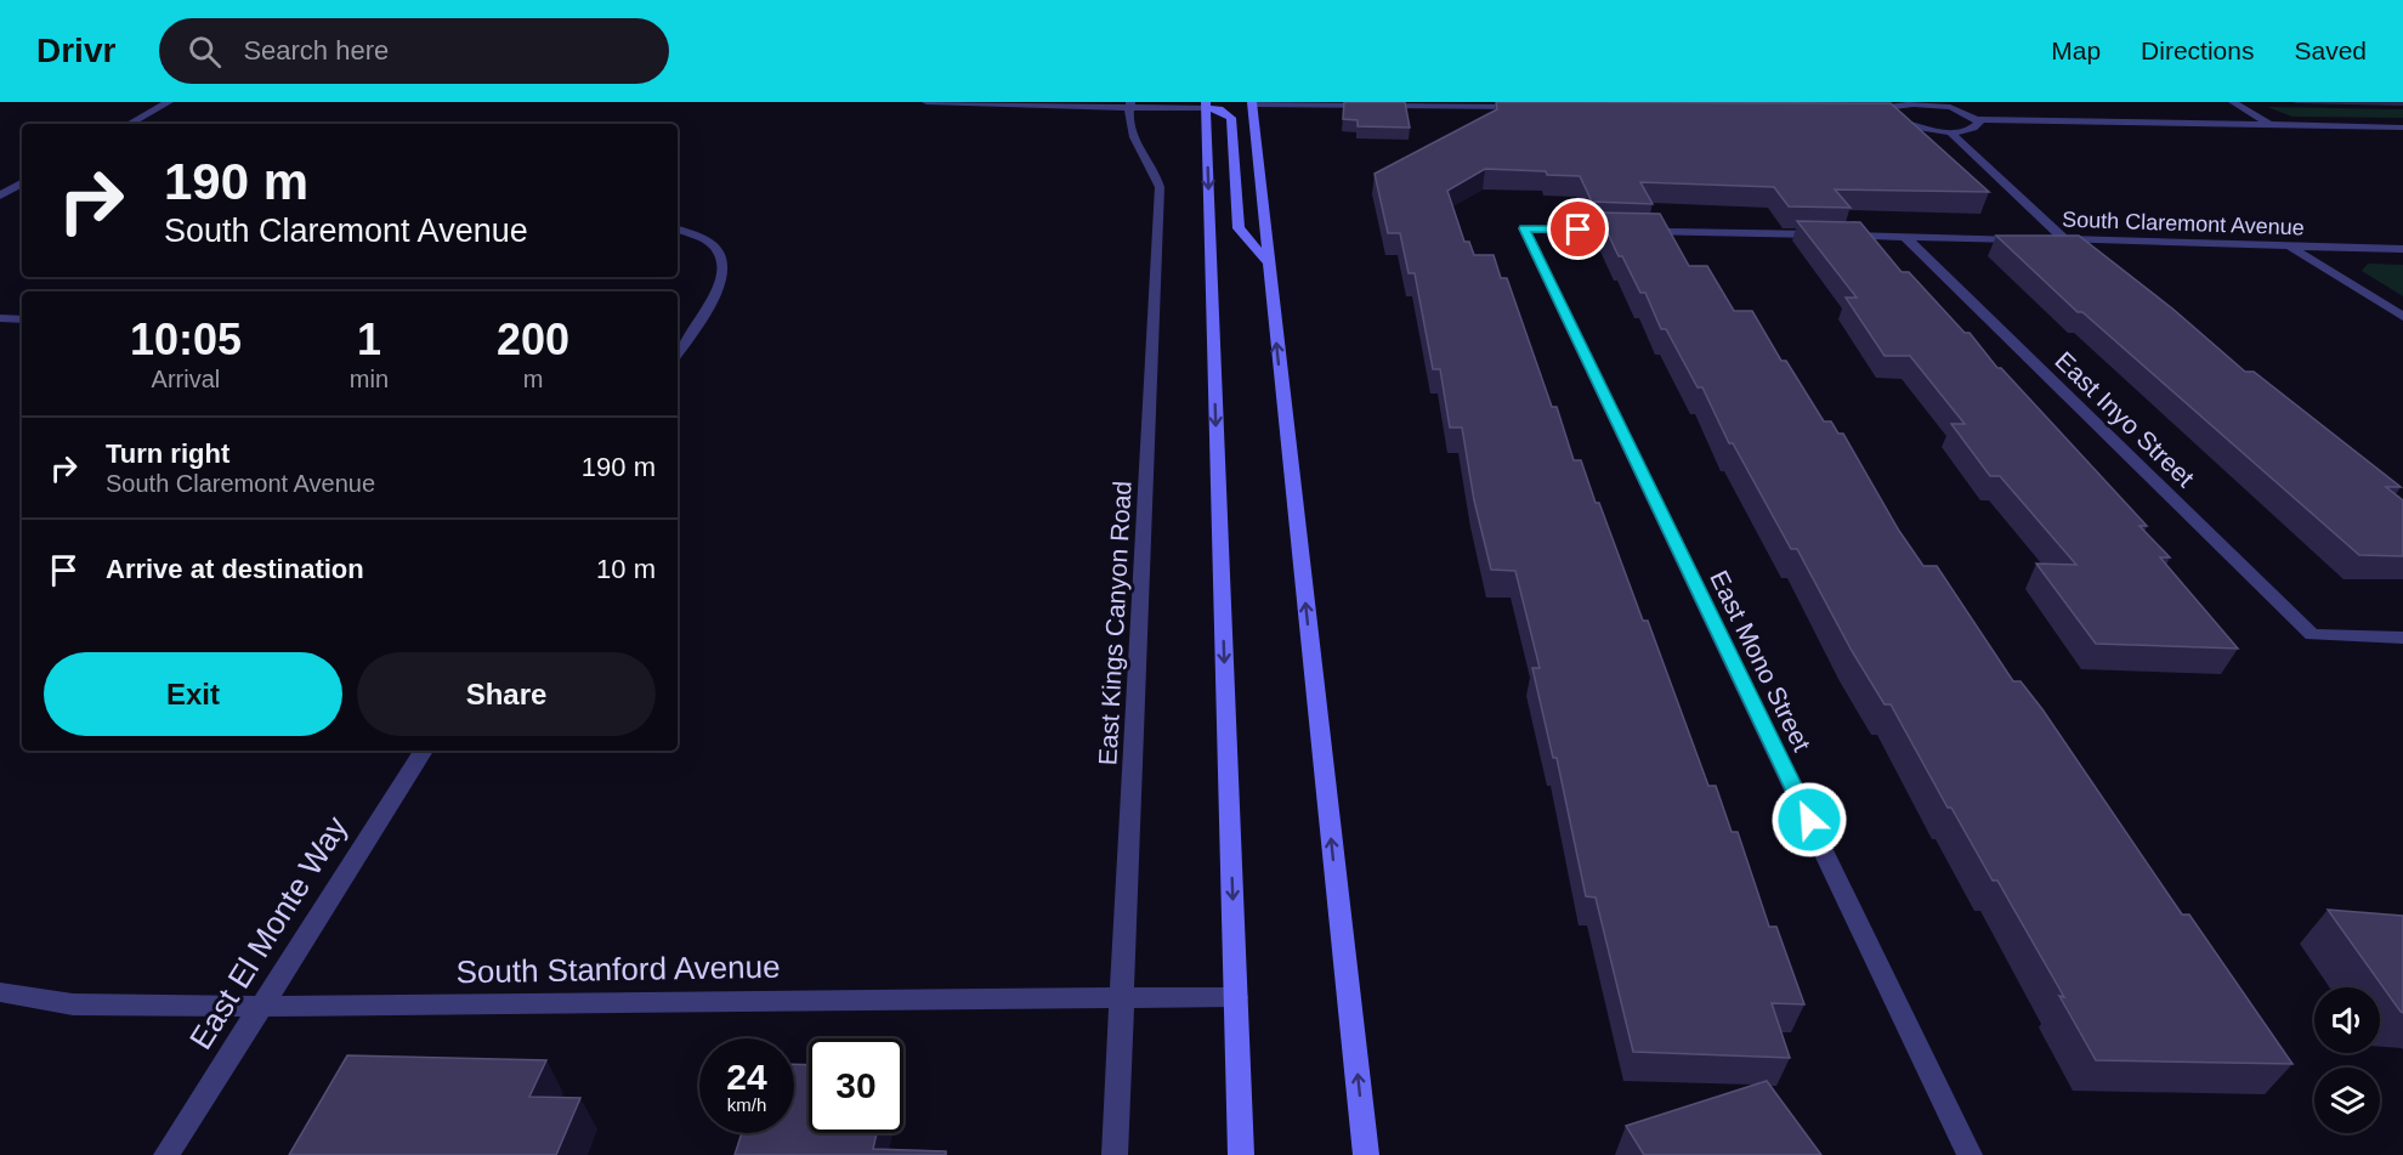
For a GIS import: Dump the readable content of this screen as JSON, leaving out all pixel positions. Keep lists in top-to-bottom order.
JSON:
{
  "streets": {
    "street": [
      "South Claremont Avenue",
      "East Inyo Street",
      "East Kings Canyon Road",
      "East Mono Street",
      "East El Monte Way",
      "South Stanford Avenue"
    ]
  },
  "crossings": [
    ["South Claremont Avenue", "East Inyo Street"],
    ["South Claremont Avenue", "East Mono Street"],
    ["East Kings Canyon Road", "South Stanford Avenue"],
    ["East El Monte Way", "South Stanford Avenue"]
  ],
  "page": {
    "header": "Drivr",
    "search": "Search here",
    "nav": ["Map", "Directions", "Saved"],
    "turn": ["190 m", "South Claremont Avenue"],
    "eta": [
      "10:05",
      "Arrival",
      "1",
      "min",
      "200",
      "m"
    ],
    "list": [
      {
        "name": "Turn right",
        "note": "South Claremont Avenue",
        "value": "190 m"
      },
      {
        "name": "Arrive at destination",
        "value": "10 m"
      }
    ],
    "buttons": ["Exit", "Share"],
    "speed": "24 km/h",
    "limit": "30"
  }
}
